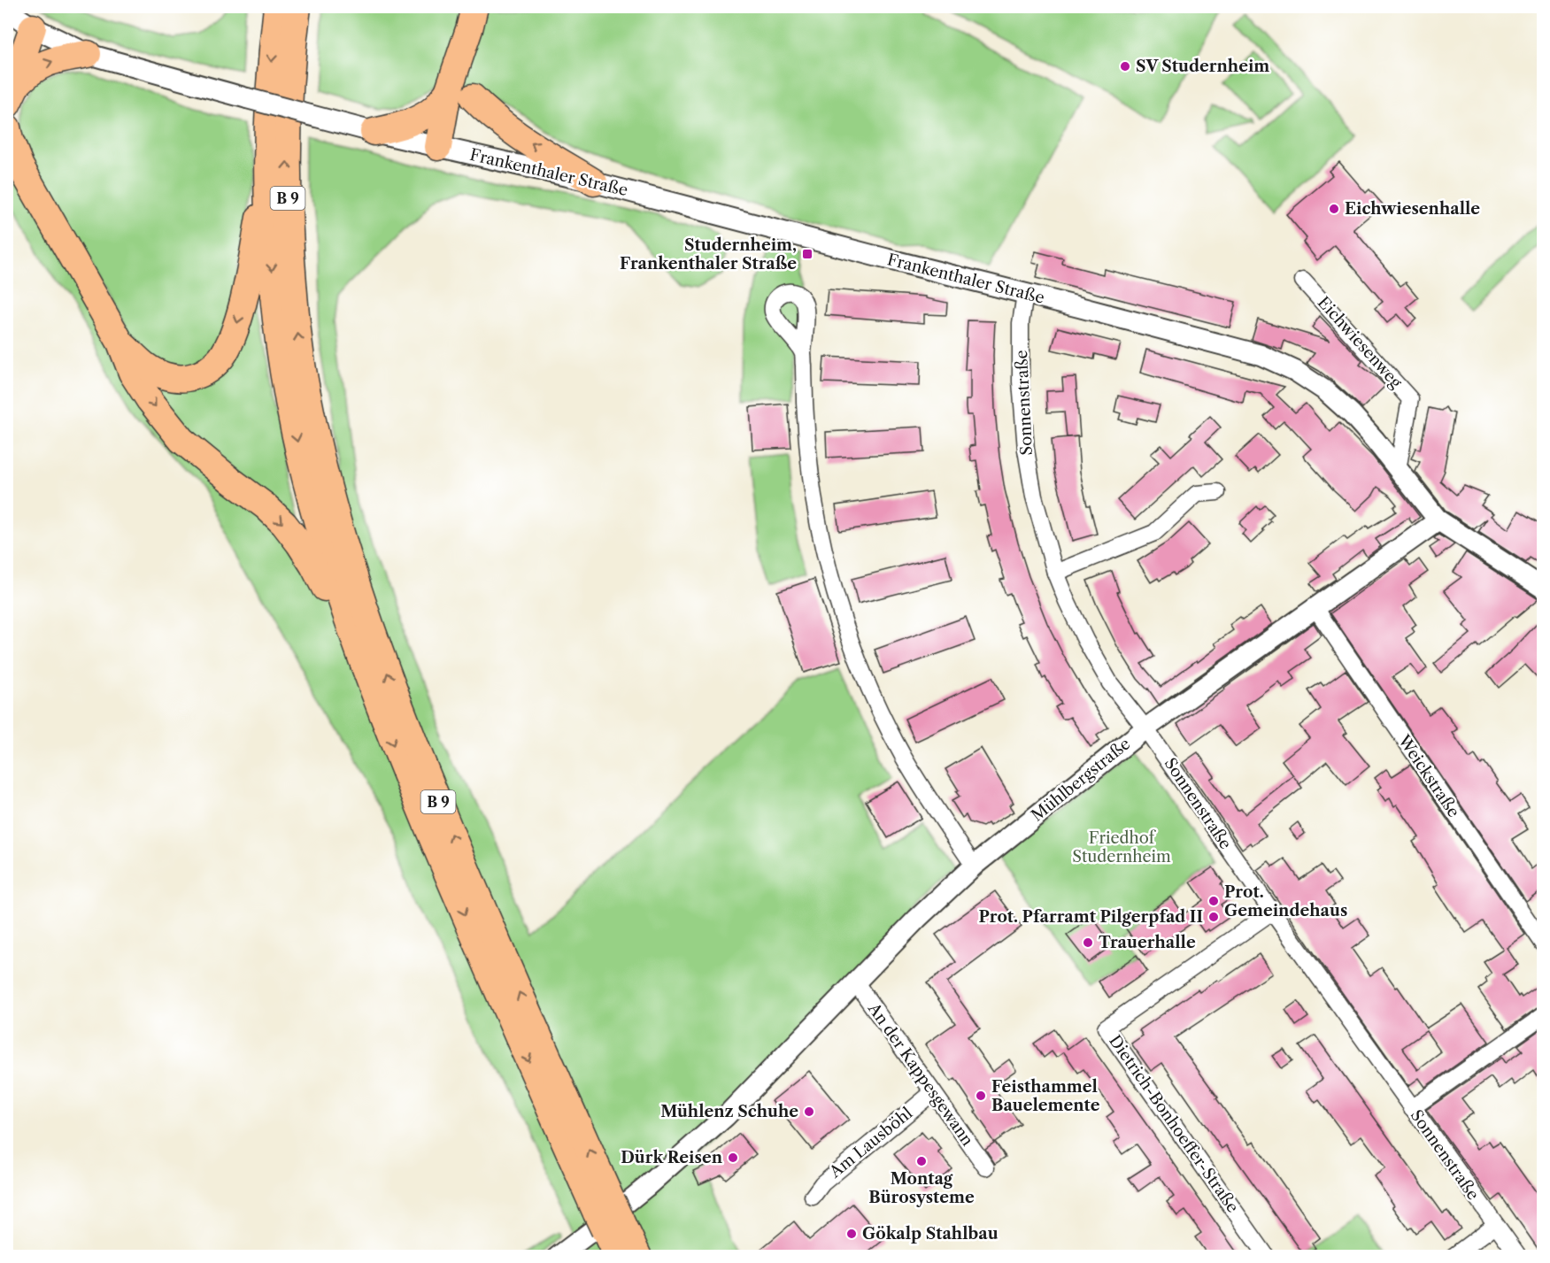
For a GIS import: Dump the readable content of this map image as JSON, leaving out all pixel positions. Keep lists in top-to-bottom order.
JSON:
{
  "streets": {
    "highway": ["B 9"],
    "street": [
      "Frankenthaler Straße",
      "Eichwiesenweg",
      "Sonnenstraße",
      "Weickstraße",
      "Mühlbergstraße",
      "An der Kappesgewann",
      "Dietrich-Bonhoeffer-Straße",
      "Am Lausböhl"
    ]
  },
  "crossings": [
    ["Frankenthaler Straße", "Eichwiesenweg"],
    ["Frankenthaler Straße", "Sonnenstraße"],
    ["Frankenthaler Straße", "Mühlbergstraße"],
    ["Sonnenstraße", "Mühlbergstraße"],
    ["Sonnenstraße", "Dietrich-Bonhoeffer-Straße"],
    ["Weickstraße", "Mühlbergstraße"],
    ["Mühlbergstraße", "An der Kappesgewann"],
    ["An der Kappesgewann", "Am Lausböhl"]
  ],
  "parks": ["Friedhof Studernheim"],
  "places": {
    "other": [
      "SV Studernheim",
      "Eichwiesenhalle",
      "Prot. Gemeindehaus",
      "Prot. Pfarramt Pilgerpfad II",
      "Trauerhalle",
      "Feisthammel Bauelemente",
      "Mühlenz Schuhe",
      "Dürk Reisen",
      "Montag Bürosysteme",
      "Gökalp Stahlbau"
    ],
    "transit": ["Studernheim, Frankenthaler Straße"]
  }
}
